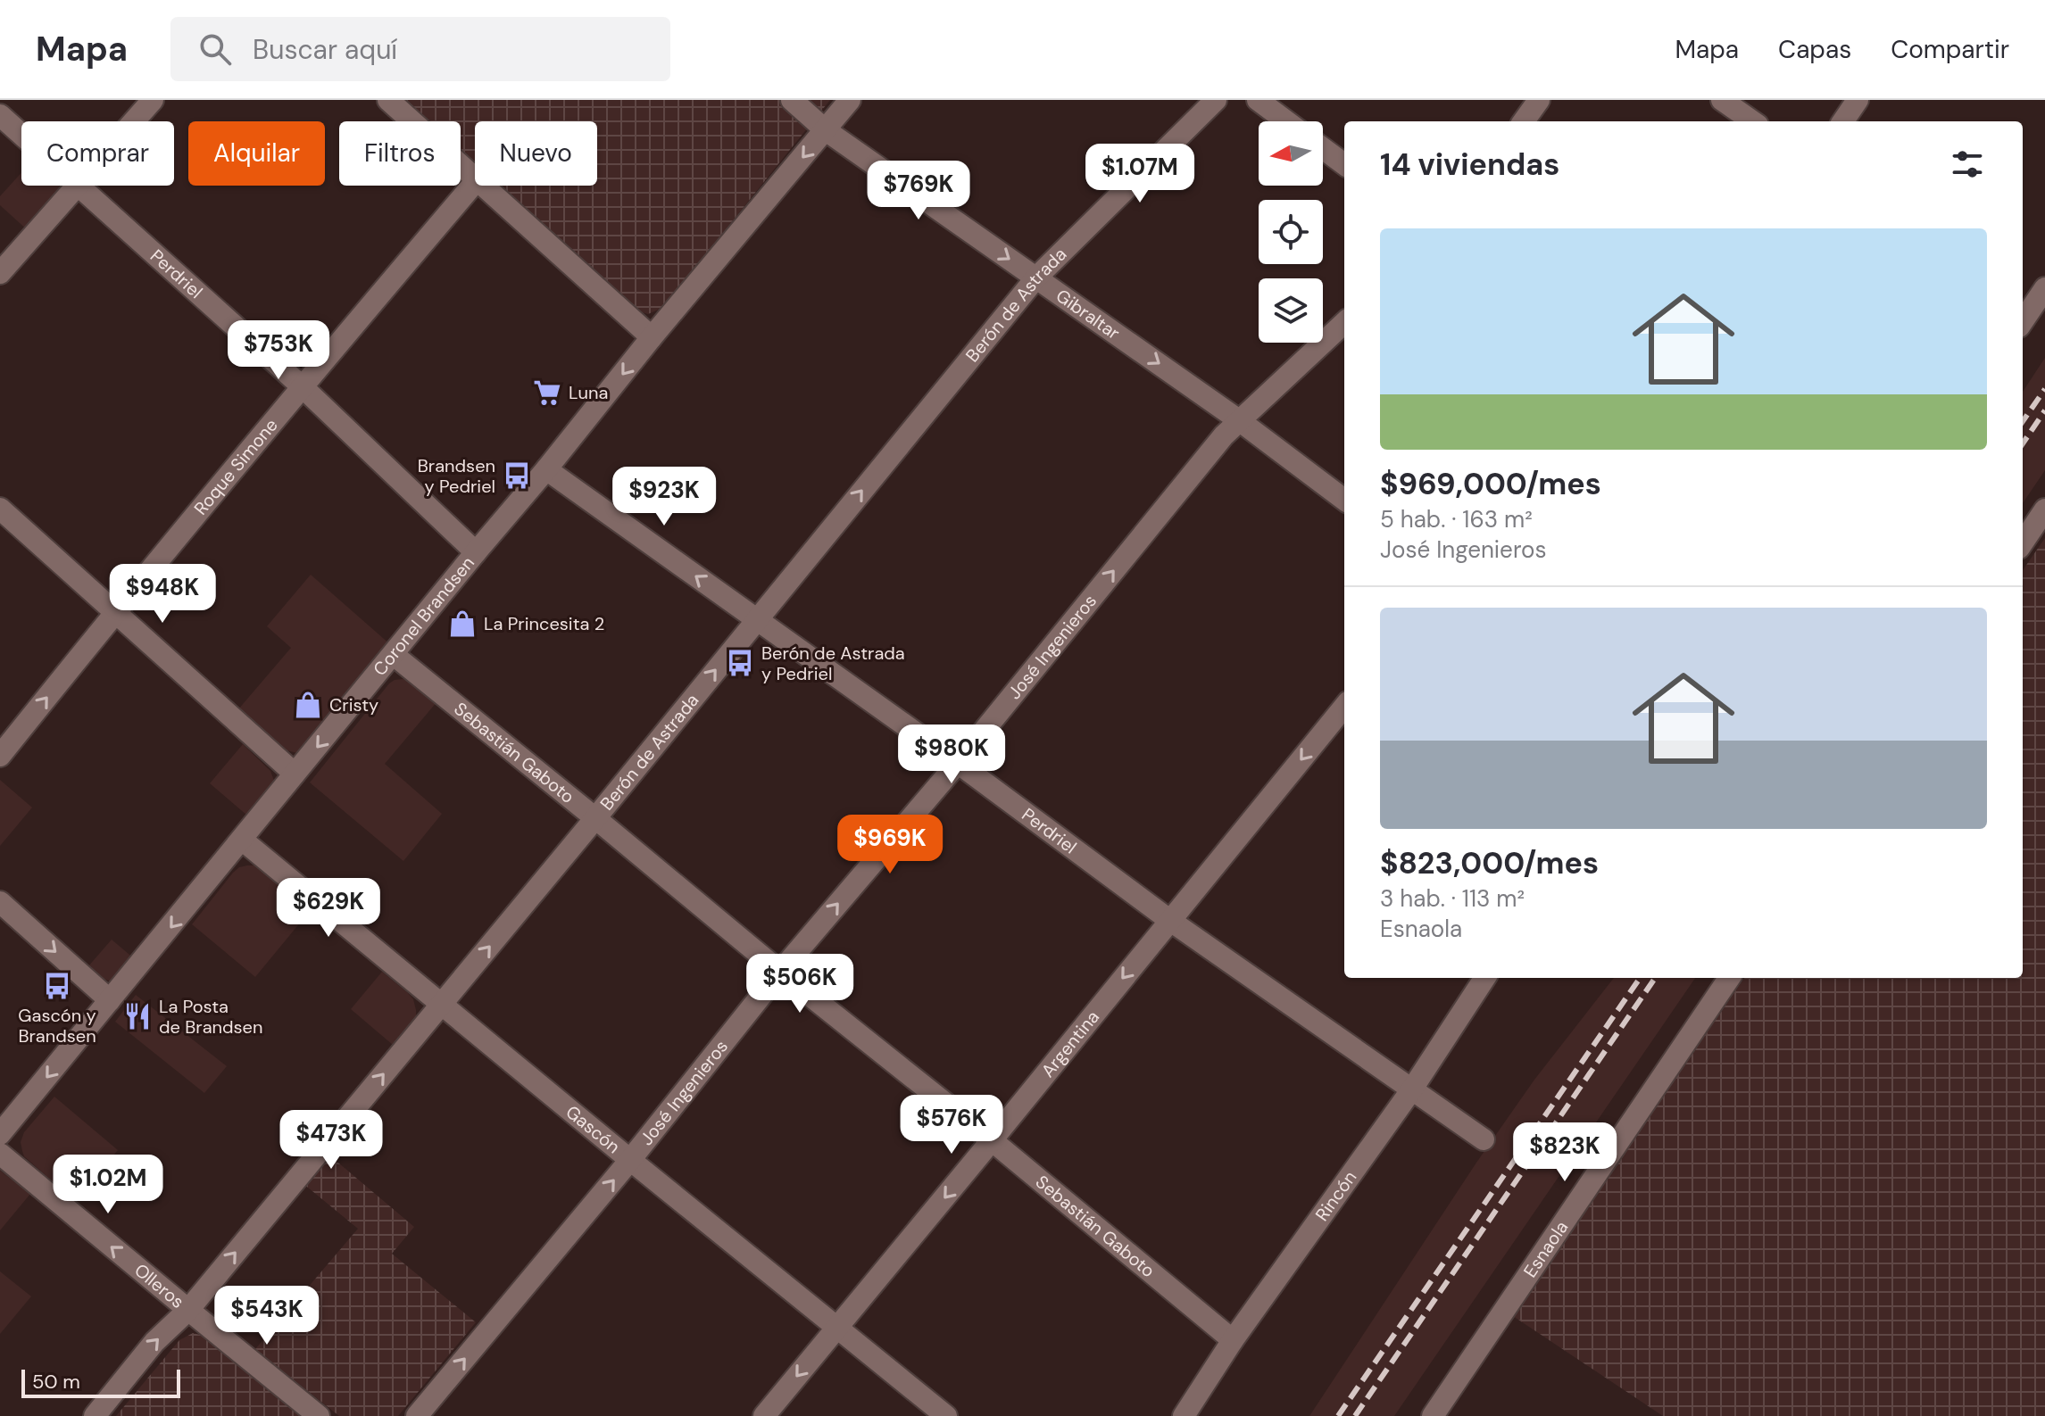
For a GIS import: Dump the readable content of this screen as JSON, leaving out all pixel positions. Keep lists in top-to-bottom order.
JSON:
{
  "streets": {
    "street": [
      "Perdriel",
      "Berón de Astrada",
      "Gibraltar",
      "Roque Simone",
      "Coronel Brandsen",
      "José Ingenieros",
      "Sebastián Gaboto",
      "Argentina",
      "Gascón",
      "Rincón",
      "Esnaola",
      "Olleros"
    ]
  },
  "crossings": [
    ["Perdriel", "Berón de Astrada"],
    ["Perdriel", "Roque Simone"],
    ["Perdriel", "Coronel Brandsen"],
    ["Perdriel", "José Ingenieros"],
    ["Perdriel", "Argentina"],
    ["Perdriel", "Rincón"],
    ["Berón de Astrada", "Gibraltar"],
    ["Berón de Astrada", "Sebastián Gaboto"],
    ["Berón de Astrada", "Gascón"],
    ["Berón de Astrada", "Olleros"],
    ["Gibraltar", "Coronel Brandsen"],
    ["Gibraltar", "José Ingenieros"],
    ["Coronel Brandsen", "Sebastián Gaboto"],
    ["Coronel Brandsen", "Gascón"],
    ["José Ingenieros", "Sebastián Gaboto"],
    ["José Ingenieros", "Gascón"],
    ["Sebastián Gaboto", "Argentina"],
    ["Sebastián Gaboto", "Rincón"],
    ["Argentina", "Gascón"]
  ],
  "one_way": [
    "Berón de Astrada",
    "Gibraltar",
    "Coronel Brandsen",
    "José Ingenieros",
    "Argentina",
    "Olleros"
  ],
  "places": {
    "supermarket": ["Luna"],
    "bus stop": ["Brandsen y Pedriel", "Berón de Astrada y Pedriel", "Gascón y Brandsen"],
    "shop": ["La Princesita 2", "Cristy"],
    "restaurant": ["La Posta de Brandsen"]
  },
  "scale_bar": "50 m",
  "north": "left",
  "page": {
    "header": "Mapa",
    "search": "Buscar aquí",
    "nav": ["Mapa", "Capas", "Compartir"],
    "chip": [
      "Comprar",
      "Alquilar",
      "Filtros",
      "Nuevo"
    ],
    "heading": "14 viviendas",
    "price": [
      "$1.07M",
      "$769K",
      "$753K",
      "$923K",
      "$948K",
      "$980K",
      "$969K",
      "$629K",
      "$506K",
      "$576K",
      "$473K",
      "$823K",
      "$1.02M",
      "$543K"
    ],
    "list": [
      {
        "name": "$969,000/mes",
        "note": "5 hab. · 163 m² · José Ingenieros"
      },
      {
        "name": "$823,000/mes",
        "note": "3 hab. · 113 m² · Esnaola"
      }
    ],
    "scale": "50 m"
  }
}
